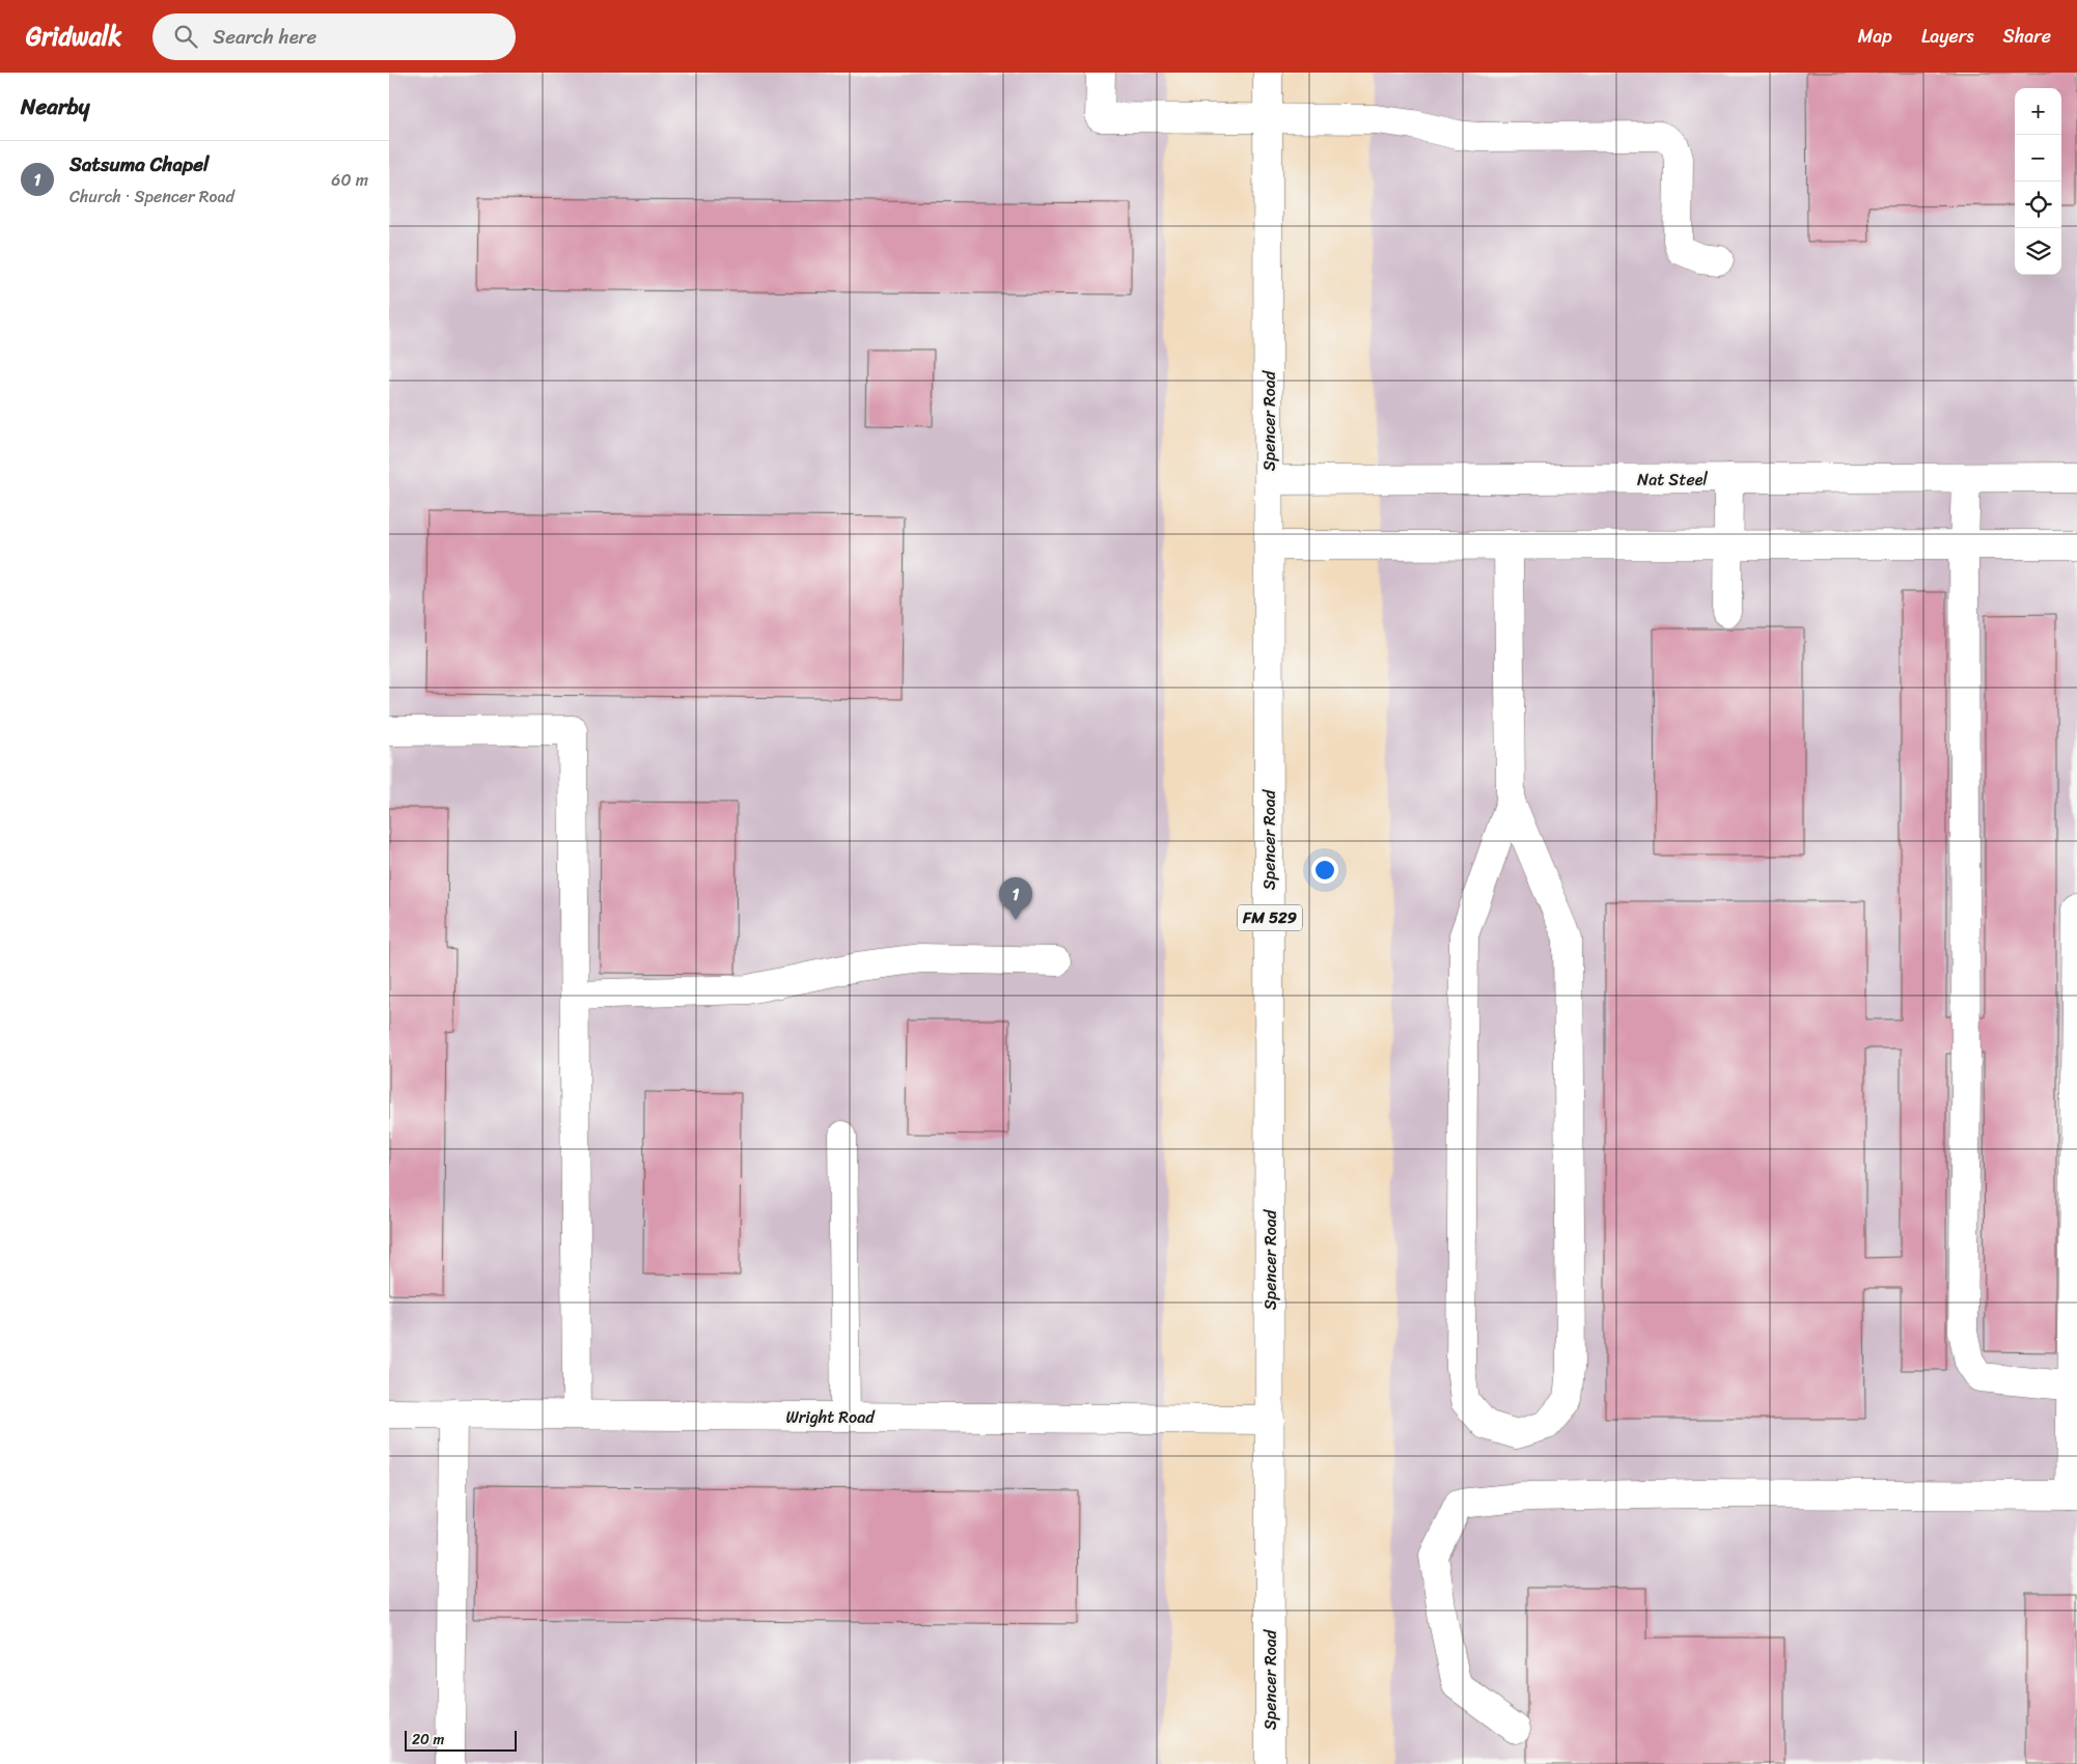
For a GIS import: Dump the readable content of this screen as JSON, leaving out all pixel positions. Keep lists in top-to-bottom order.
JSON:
{
  "streets": {
    "main road": [
      "Spencer Road",
      "Nat Steel",
      "FM 529",
      "Wright Road"
    ]
  },
  "crossings": [
    ["Spencer Road", "Nat Steel"],
    ["Spencer Road", "Wright Road"]
  ],
  "scale_bar": "20 m",
  "page": {
    "header": "Gridwalk",
    "search": "Search here",
    "nav": ["Map", "Layers", "Share"],
    "heading": "Nearby",
    "map_buttons": ["+", "−"],
    "list": [
      {
        "mark": "1",
        "name": "Satsuma Chapel",
        "note": "Church · Spencer Road",
        "value": "60 m"
      }
    ],
    "pins": "1",
    "scale": "20 m"
  }
}
